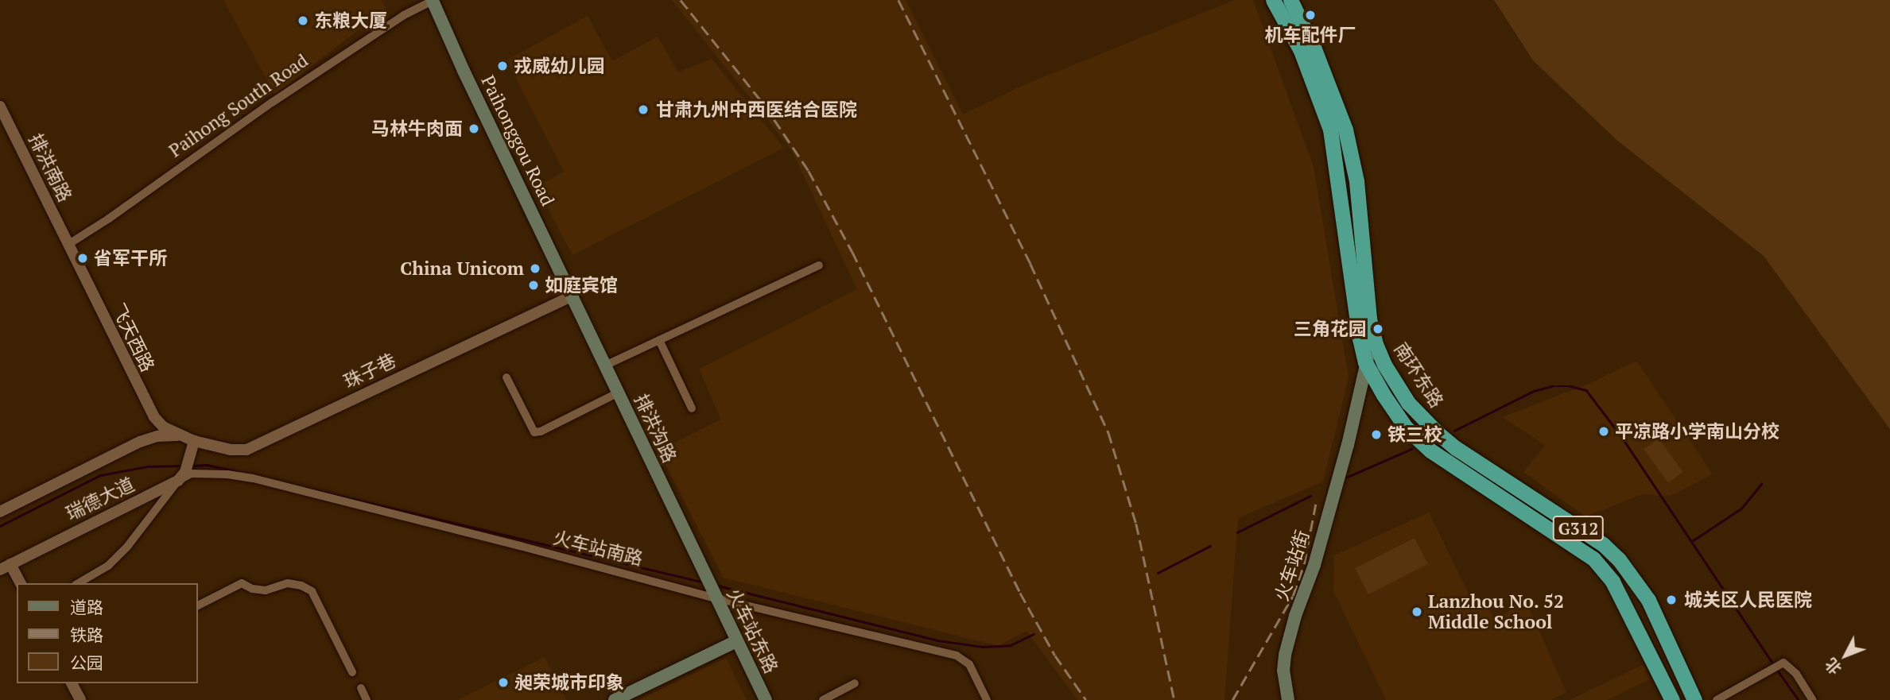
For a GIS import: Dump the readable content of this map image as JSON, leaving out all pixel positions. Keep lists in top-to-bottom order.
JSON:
{
  "streets": {
    "highway": ["南环东路", "G312"],
    "main road": [
      "Paihonggou Road",
      "排洪沟路",
      "火车站街",
      "火车站东路"
    ],
    "street": [
      "Paihong South Road",
      "排洪南路",
      "飞天西路",
      "珠子巷",
      "瑞德大道",
      "火车站南路"
    ]
  },
  "crossings": [
    ["Paihong South Road", "Paihonggou Road"],
    ["Paihong South Road", "排洪南路"],
    ["Paihong South Road", "飞天西路"],
    ["Paihonggou Road", "珠子巷"],
    ["Paihonggou Road", "排洪沟路"],
    ["排洪南路", "飞天西路"],
    ["飞天西路", "珠子巷"],
    ["飞天西路", "瑞德大道"],
    ["珠子巷", "排洪沟路"],
    ["珠子巷", "瑞德大道"],
    ["南环东路", "火车站街"],
    ["排洪沟路", "火车站东路"],
    ["瑞德大道", "火车站南路"],
    ["火车站南路", "火车站东路"]
  ],
  "places": [
    "机车配件厂",
    "东粮大厦",
    "戎威幼儿园",
    "甘肃九州中西医结合医院",
    "马林牛肉面",
    "省军干所",
    "China Unicom",
    "如庭宾馆",
    "三角花园",
    "平凉路小学南山分校",
    "铁三校",
    "城关区人民医院",
    "Lanzhou No. 52 Middle School",
    "昶荣城市印象"
  ],
  "legend": ["道路", "铁路", "公园"],
  "north": "bottom left"
}
